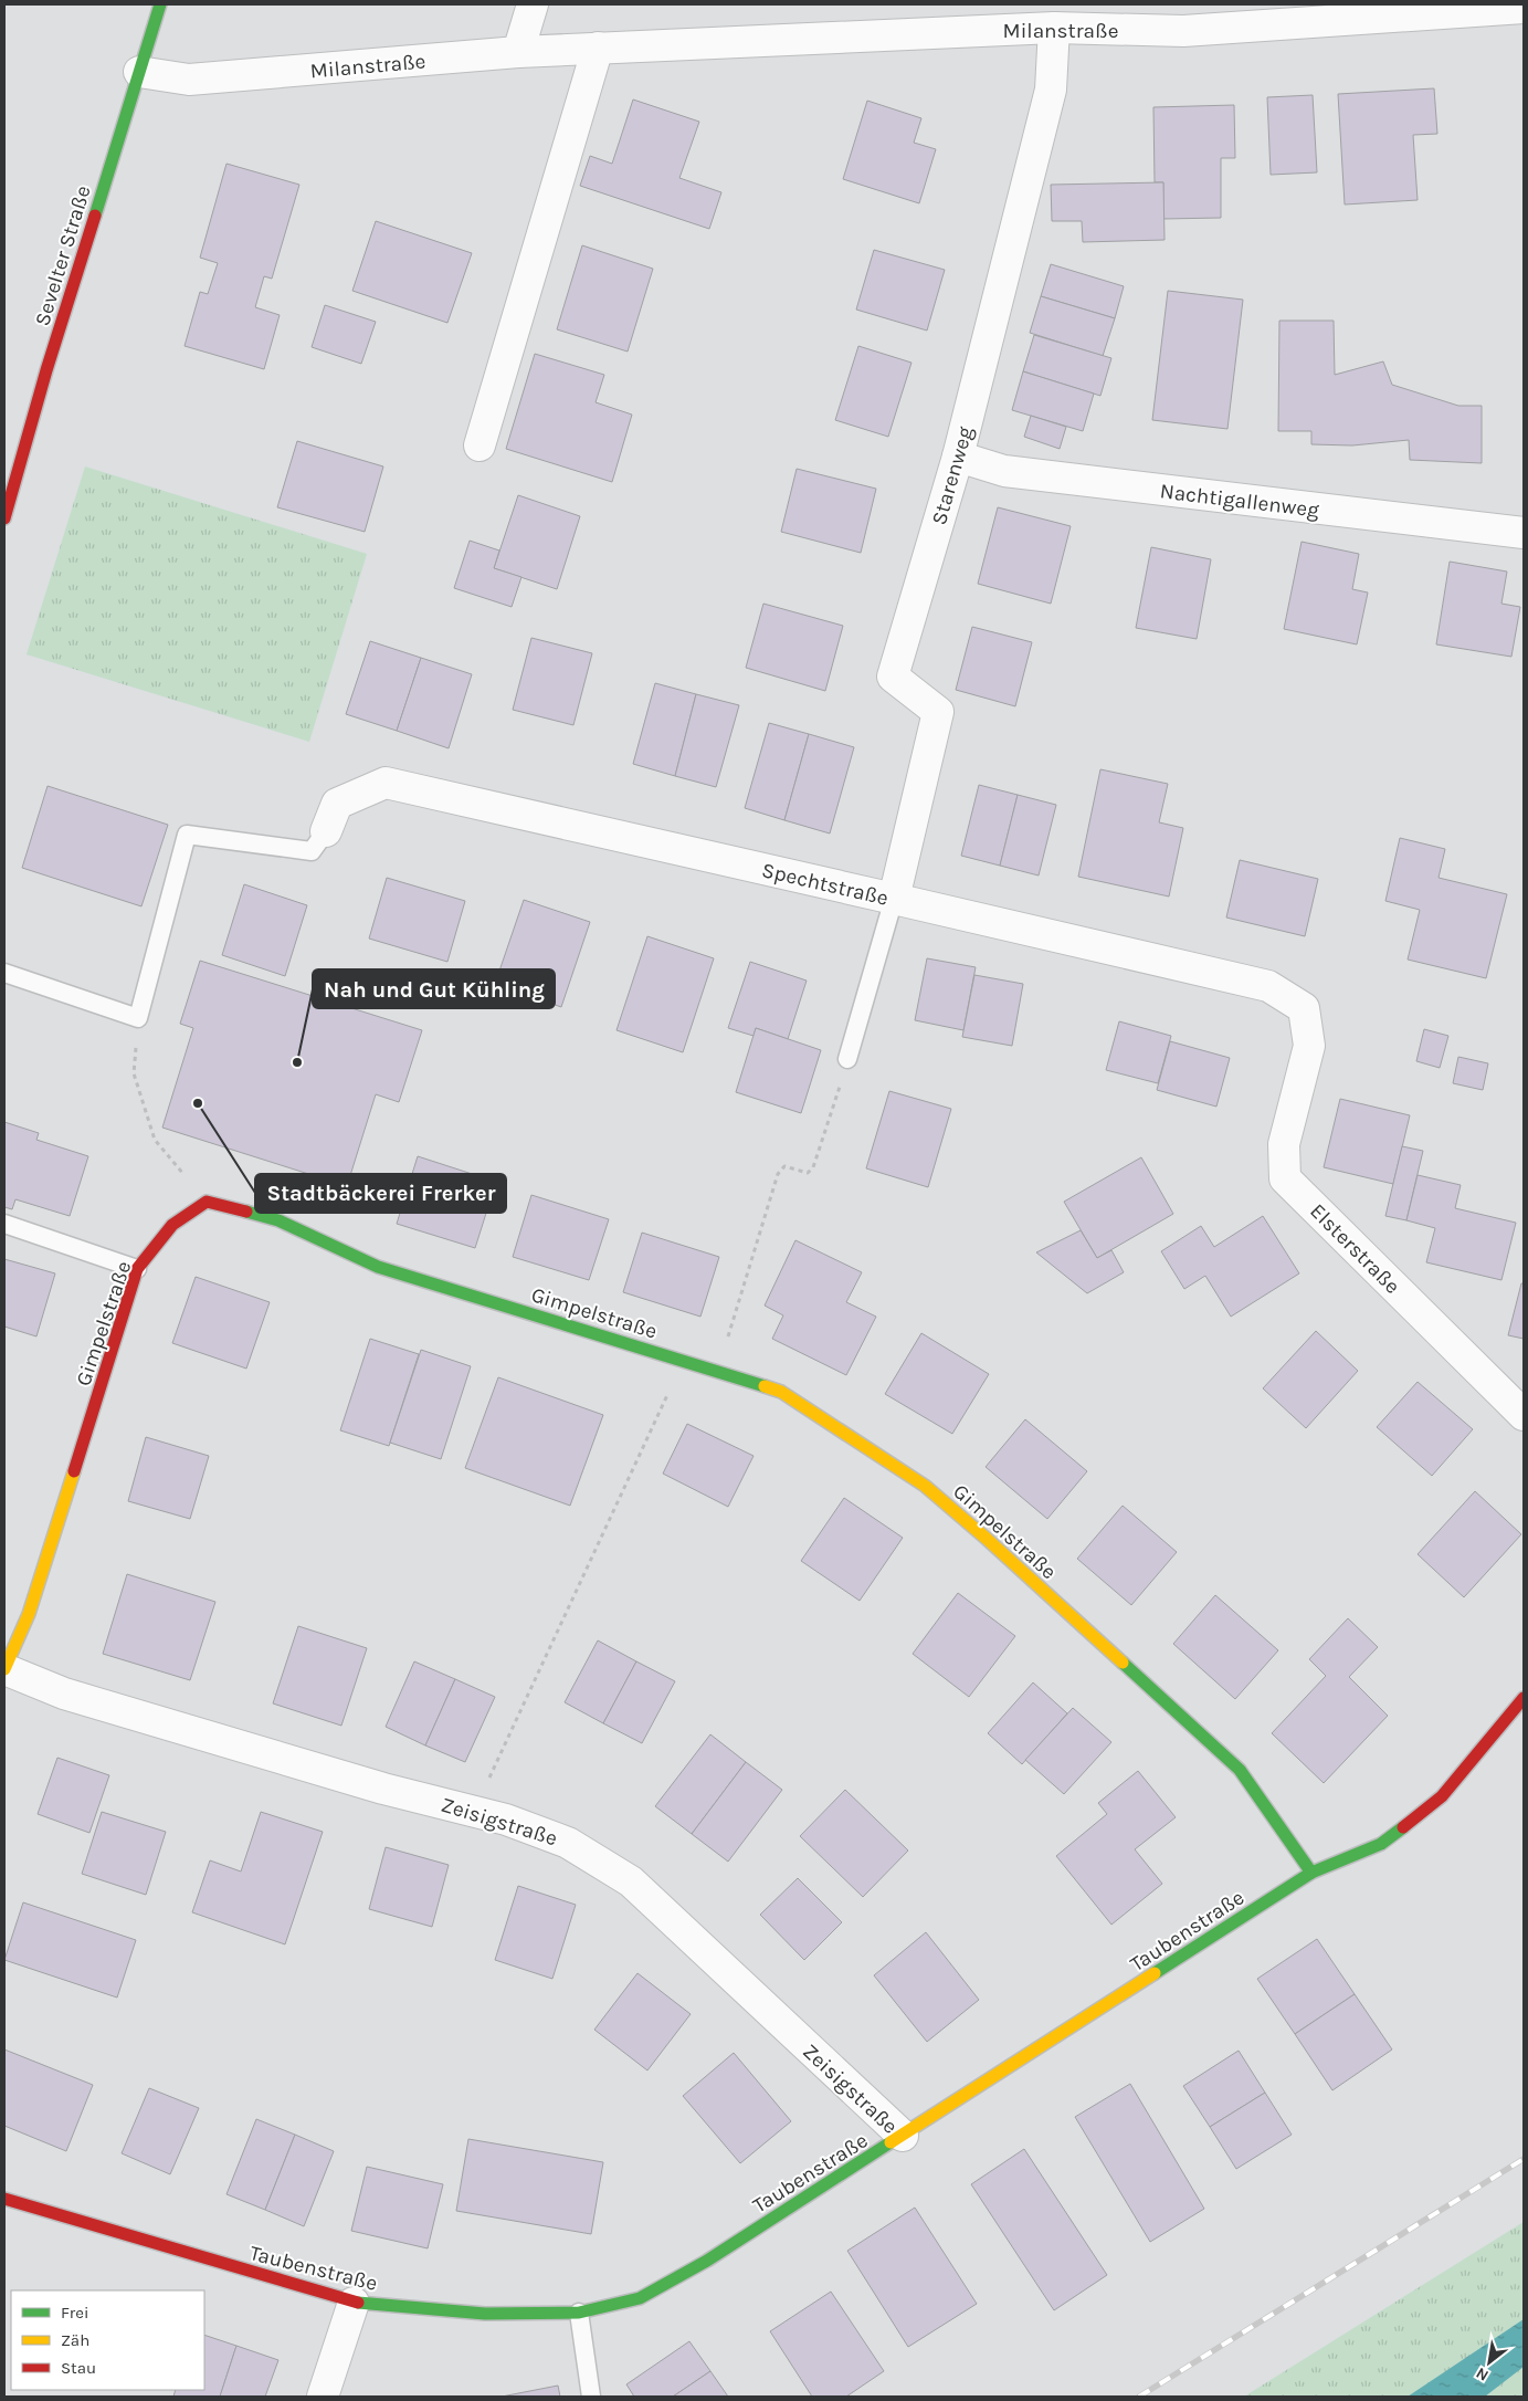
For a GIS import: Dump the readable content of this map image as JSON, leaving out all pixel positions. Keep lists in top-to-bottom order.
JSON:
{
  "streets": {
    "street": [
      "Milanstraße",
      "Sevelter Straße",
      "Starenweg",
      "Nachtigallenweg",
      "Spechtstraße",
      "Elsterstraße",
      "Gimpelstraße",
      "Zeisigstraße",
      "Taubenstraße"
    ]
  },
  "crossings": [
    ["Milanstraße", "Sevelter Straße"],
    ["Milanstraße", "Starenweg"],
    ["Starenweg", "Nachtigallenweg"],
    ["Starenweg", "Spechtstraße"],
    ["Spechtstraße", "Elsterstraße"],
    ["Gimpelstraße", "Zeisigstraße"],
    ["Gimpelstraße", "Taubenstraße"],
    ["Zeisigstraße", "Taubenstraße"]
  ],
  "places": ["Nah und Gut Kühling", "Stadtbäckerei Frerker"],
  "legend": ["Frei", "Zäh", "Stau"],
  "north": "bottom left"
}
